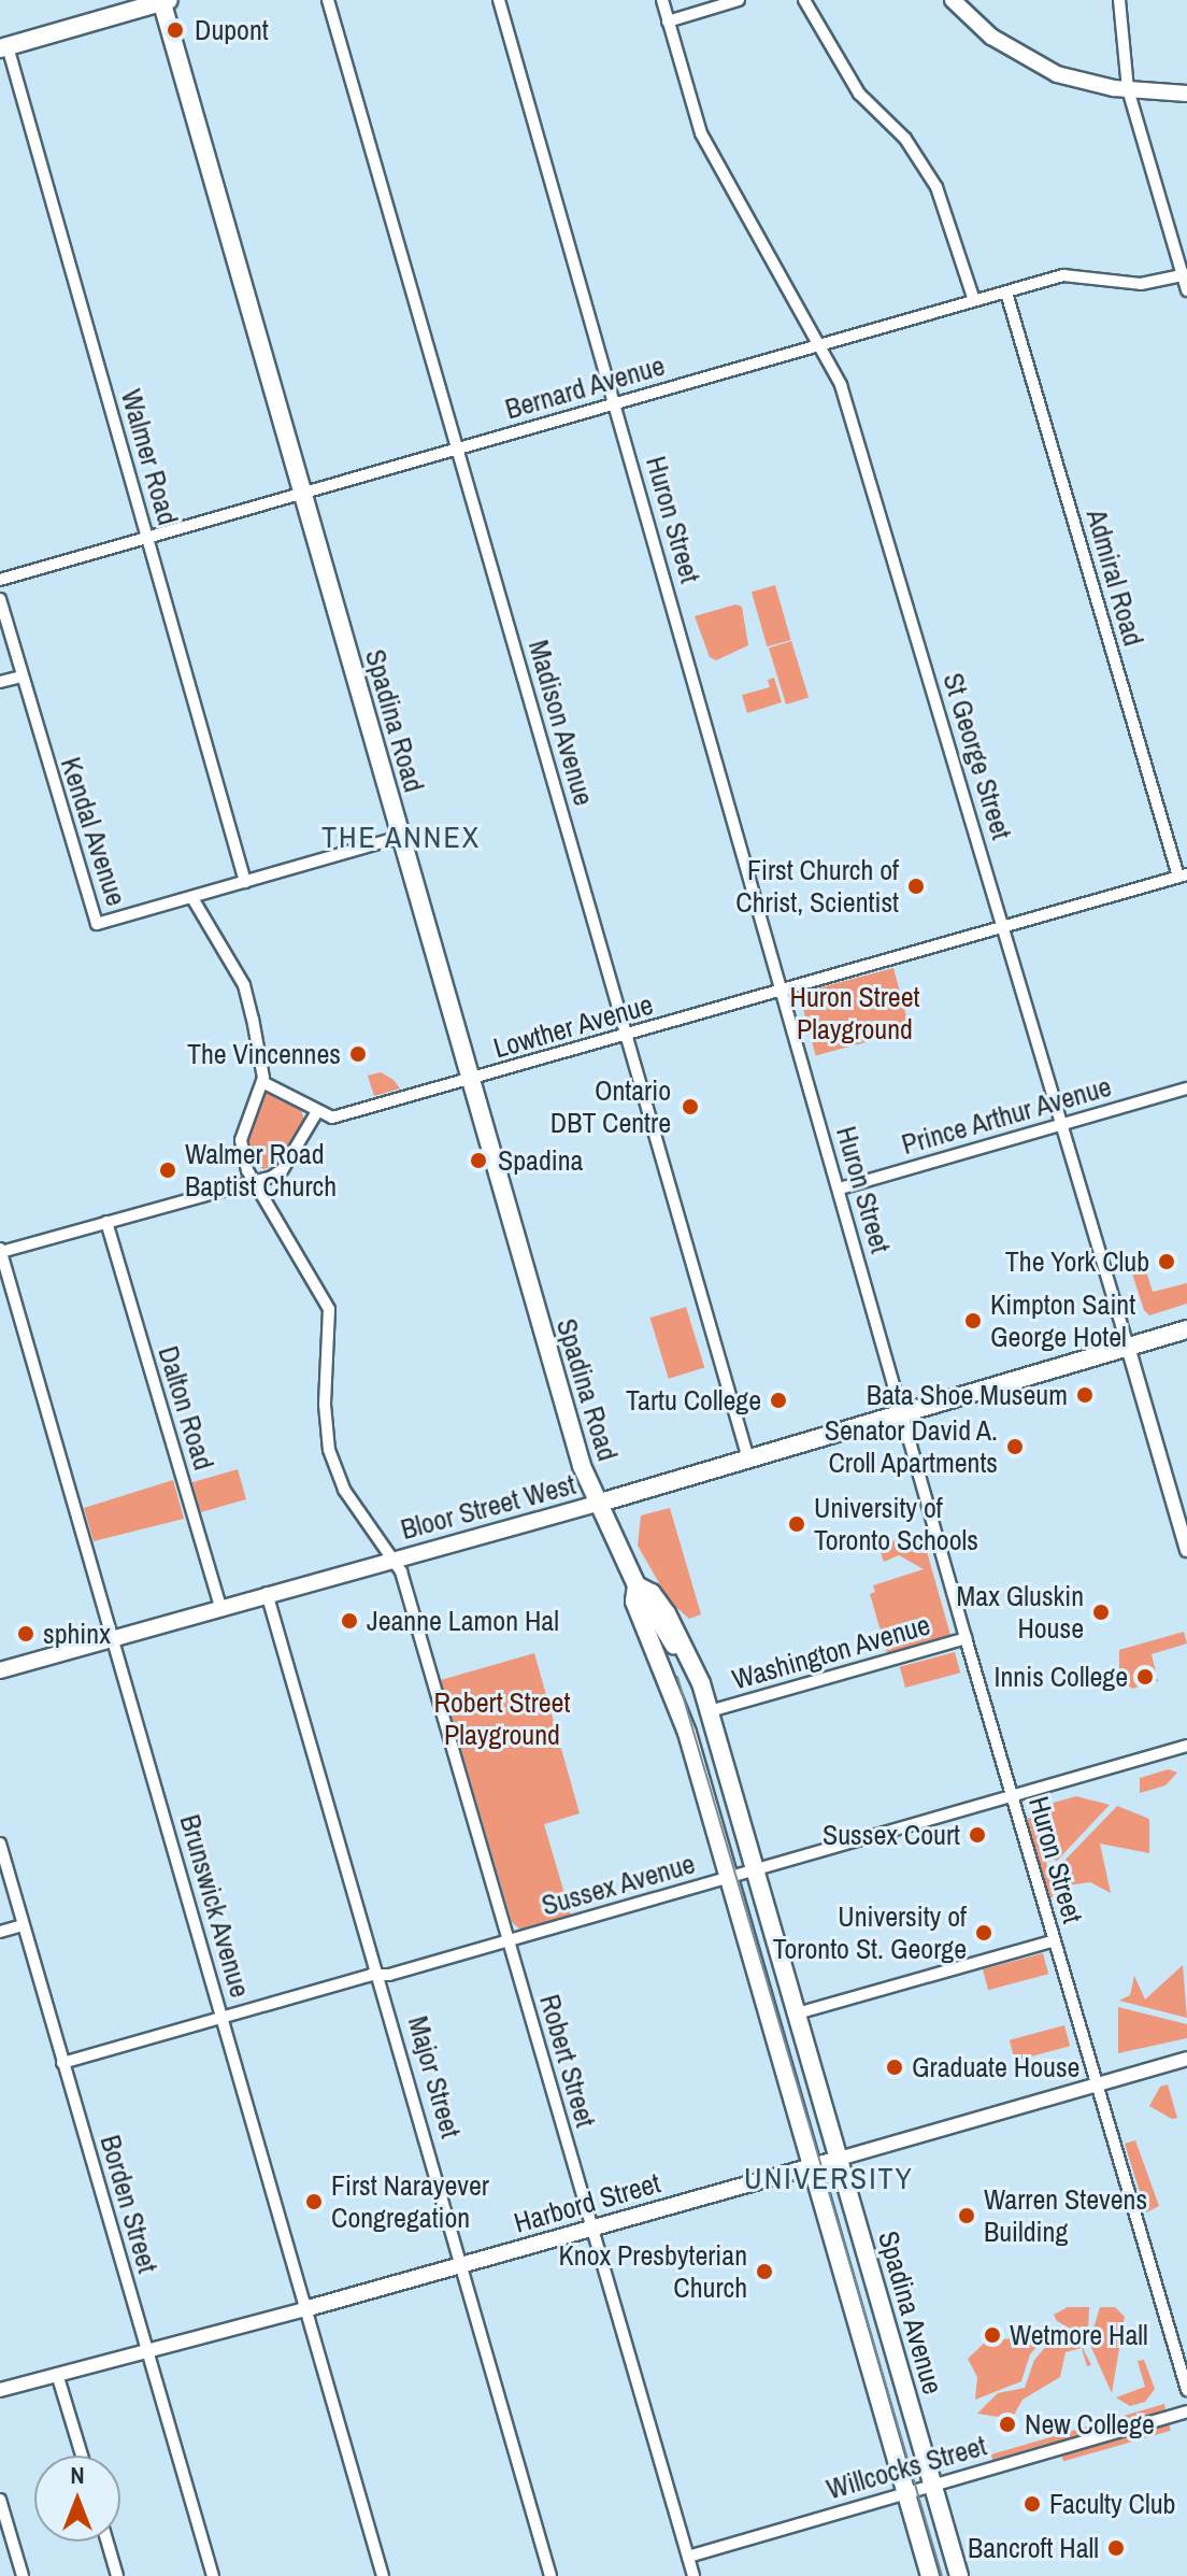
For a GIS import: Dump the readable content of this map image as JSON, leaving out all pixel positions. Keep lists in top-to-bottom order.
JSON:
{
  "streets": {
    "main road": [
      "Spadina Road",
      "Bloor Street West",
      "Harbord Street",
      "Spadina Avenue"
    ],
    "street": [
      "Bernard Avenue",
      "Walmer Road",
      "Huron Street",
      "Admiral Road",
      "Madison Avenue",
      "St George Street",
      "Kendal Avenue",
      "Lowther Avenue",
      "Prince Arthur Avenue",
      "Dalton Road",
      "Washington Avenue",
      "Sussex Avenue",
      "Brunswick Avenue",
      "Robert Street",
      "Major Street",
      "Borden Street",
      "Willcocks Street"
    ]
  },
  "crossings": [
    ["Bernard Avenue", "Walmer Road"],
    ["Bernard Avenue", "Huron Street"],
    ["Bernard Avenue", "Admiral Road"],
    ["Bernard Avenue", "Spadina Road"],
    ["Bernard Avenue", "Madison Avenue"],
    ["Bernard Avenue", "St George Street"],
    ["Walmer Road", "Kendal Avenue"],
    ["Huron Street", "Lowther Avenue"],
    ["Huron Street", "Prince Arthur Avenue"],
    ["Huron Street", "Bloor Street West"],
    ["Huron Street", "Washington Avenue"],
    ["Huron Street", "Sussex Avenue"],
    ["Huron Street", "Harbord Street"],
    ["Admiral Road", "Lowther Avenue"],
    ["Spadina Road", "Kendal Avenue"],
    ["Spadina Road", "Lowther Avenue"],
    ["Spadina Road", "Bloor Street West"],
    ["Spadina Road", "Spadina Avenue"],
    ["Madison Avenue", "Lowther Avenue"],
    ["Madison Avenue", "Bloor Street West"],
    ["St George Street", "Lowther Avenue"],
    ["St George Street", "Prince Arthur Avenue"],
    ["St George Street", "Bloor Street West"],
    ["Dalton Road", "Bloor Street West"],
    ["Bloor Street West", "Brunswick Avenue"],
    ["Bloor Street West", "Robert Street"],
    ["Bloor Street West", "Major Street"],
    ["Bloor Street West", "Spadina Avenue"],
    ["Washington Avenue", "Spadina Avenue"],
    ["Sussex Avenue", "Brunswick Avenue"],
    ["Sussex Avenue", "Robert Street"],
    ["Sussex Avenue", "Major Street"],
    ["Sussex Avenue", "Borden Street"],
    ["Sussex Avenue", "Spadina Avenue"],
    ["Brunswick Avenue", "Harbord Street"],
    ["Robert Street", "Harbord Street"],
    ["Robert Street", "Willcocks Street"],
    ["Major Street", "Harbord Street"],
    ["Harbord Street", "Borden Street"],
    ["Harbord Street", "Spadina Avenue"],
    ["Spadina Avenue", "Willcocks Street"]
  ],
  "districts": ["THE ANNEX", "UNIVERSITY"],
  "parks": ["Huron Street Playground", "Robert Street Playground"],
  "places": [
    "Dupont",
    "First Church of Christ, Scientist",
    "The Vincennes",
    "Ontario DBT Centre",
    "Spadina",
    "Walmer Road Baptist Church",
    "The York Club",
    "Kimpton Saint George Hotel",
    "Bata Shoe Museum",
    "Tartu College",
    "Senator David A. Croll Apartments",
    "University of Toronto Schools",
    "Max Gluskin House",
    "Jeanne Lamon Hal",
    "sphinx",
    "Innis College",
    "Sussex Court",
    "University of Toronto St. George",
    "Graduate House",
    "First Narayever Congregation",
    "Warren Stevens Building",
    "Knox Presbyterian Church",
    "Wetmore Hall",
    "New College",
    "Faculty Club",
    "Bancroft Hall"
  ],
  "north": "top"
}
